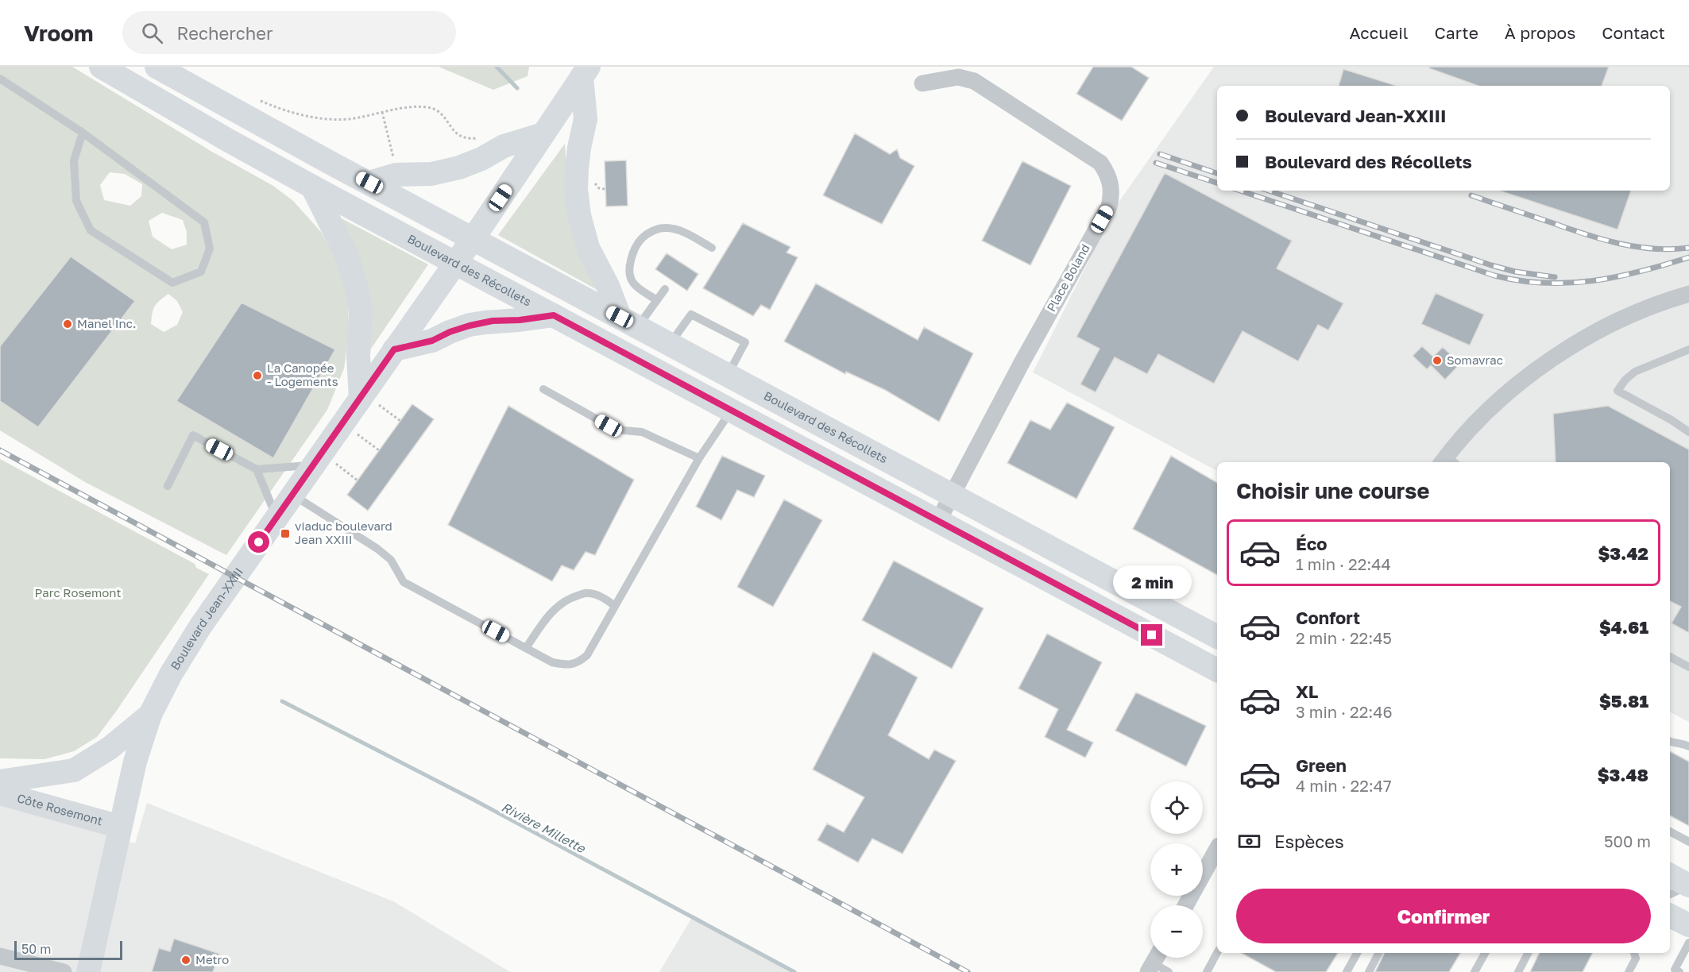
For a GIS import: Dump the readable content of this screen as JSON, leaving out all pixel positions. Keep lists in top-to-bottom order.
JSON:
{
  "streets": {
    "main road": ["Boulevard des Récollets", "Boulevard Jean-XXIII", "Côte Rosemont"],
    "street": ["Place Boland"]
  },
  "crossings": [
    ["Boulevard des Récollets", "Place Boland"],
    ["Boulevard des Récollets", "Boulevard Jean-XXIII"],
    ["Boulevard Jean-XXIII", "Côte Rosemont"]
  ],
  "water": ["Rivière Millette"],
  "parks": ["Parc Rosemont"],
  "places": {
    "other": [
      "Manel Inc.",
      "Somavrac",
      "La Canopée - Logements",
      "Metro"
    ],
    "transit": ["viaduc boulevard Jean XXIII"]
  },
  "scale_bar": "50 m",
  "page": {
    "header": "Vroom",
    "search": "Rechercher",
    "nav": [
      "Accueil",
      "Carte",
      "À propos",
      "Contact"
    ],
    "banner": ["Boulevard Jean-XXIII", "Boulevard des Récollets"],
    "heading": "Choisir une course",
    "list": [
      {
        "name": "Éco",
        "note": "1 min · 22:44",
        "value": "$3.42"
      },
      {
        "name": "Confort",
        "note": "2 min · 22:45",
        "value": "$4.61"
      },
      {
        "name": "XL",
        "note": "3 min · 22:46",
        "value": "$5.81"
      },
      {
        "name": "Green",
        "note": "4 min · 22:47",
        "value": "$3.48"
      }
    ],
    "bubble": "2 min",
    "map_buttons": ["+", "−"],
    "pay": ["Espèces", "500 m"],
    "buttons": "Confirmer",
    "scale": "50 m"
  }
}
